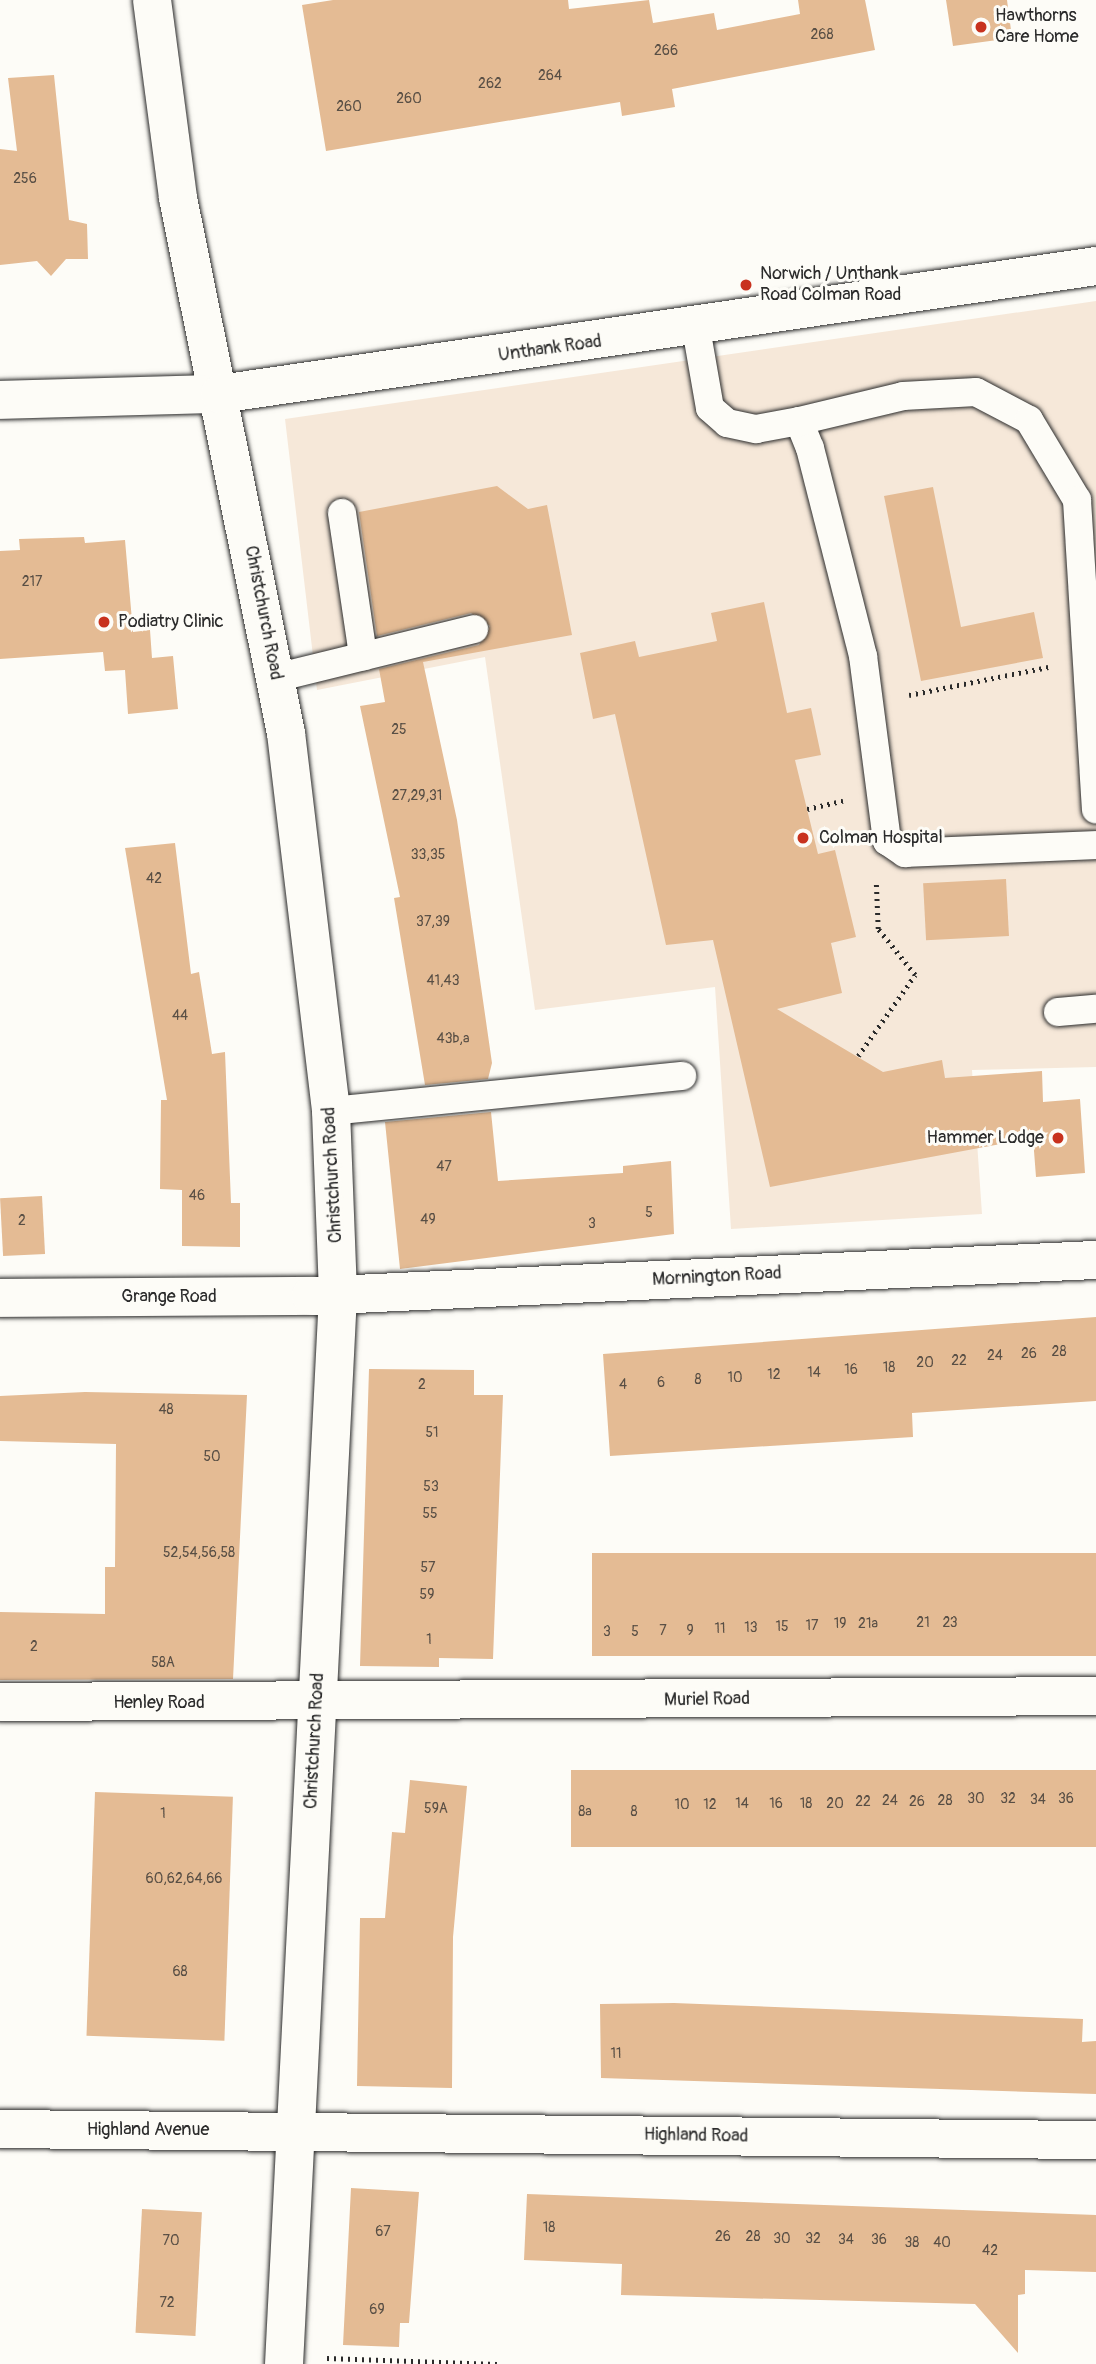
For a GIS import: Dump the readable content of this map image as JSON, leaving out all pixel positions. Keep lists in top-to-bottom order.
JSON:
{
  "streets": {
    "street": [
      "Unthank Road",
      "Christchurch Road",
      "Mornington Road",
      "Grange Road",
      "Muriel Road",
      "Henley Road",
      "Highland Avenue",
      "Highland Road"
    ]
  },
  "crossings": [
    ["Unthank Road", "Christchurch Road"],
    ["Christchurch Road", "Mornington Road"],
    ["Christchurch Road", "Grange Road"],
    ["Christchurch Road", "Muriel Road"],
    ["Christchurch Road", "Henley Road"],
    ["Christchurch Road", "Highland Avenue"],
    ["Christchurch Road", "Highland Road"],
    ["Mornington Road", "Grange Road"],
    ["Muriel Road", "Henley Road"],
    ["Highland Avenue", "Highland Road"]
  ],
  "places": [
    "Hawthorns Care Home",
    "Norwich / Unthank Road Colman Road",
    "Podiatry Clinic",
    "Colman Hospital",
    "Hammer Lodge"
  ],
  "house_numbers": [
    "268",
    "266",
    "264",
    "262",
    "260",
    "260",
    "256",
    "217",
    "25",
    "27,29,31",
    "33,35",
    "42",
    "37,39",
    "41,43",
    "44",
    "43b,a",
    "47",
    "46",
    "5",
    "49",
    "2",
    "3",
    "28",
    "26",
    "24",
    "22",
    "20",
    "18",
    "16",
    "14",
    "12",
    "10",
    "8",
    "6",
    "2",
    "4",
    "48",
    "51",
    "50",
    "53",
    "55",
    "52,54,56,58",
    "57",
    "59",
    "21",
    "23",
    "19",
    "21a",
    "17",
    "15",
    "13",
    "11",
    "7",
    "9",
    "3",
    "5",
    "1",
    "2",
    "58A",
    "30",
    "32",
    "36",
    "34",
    "24",
    "28",
    "22",
    "26",
    "14",
    "16",
    "18",
    "20",
    "10",
    "12",
    "59A",
    "8a",
    "8",
    "1",
    "60,62,64,66",
    "68",
    "11",
    "18",
    "67",
    "26",
    "28",
    "30",
    "32",
    "34",
    "36",
    "70",
    "38",
    "40",
    "42",
    "72",
    "69"
  ]
}
